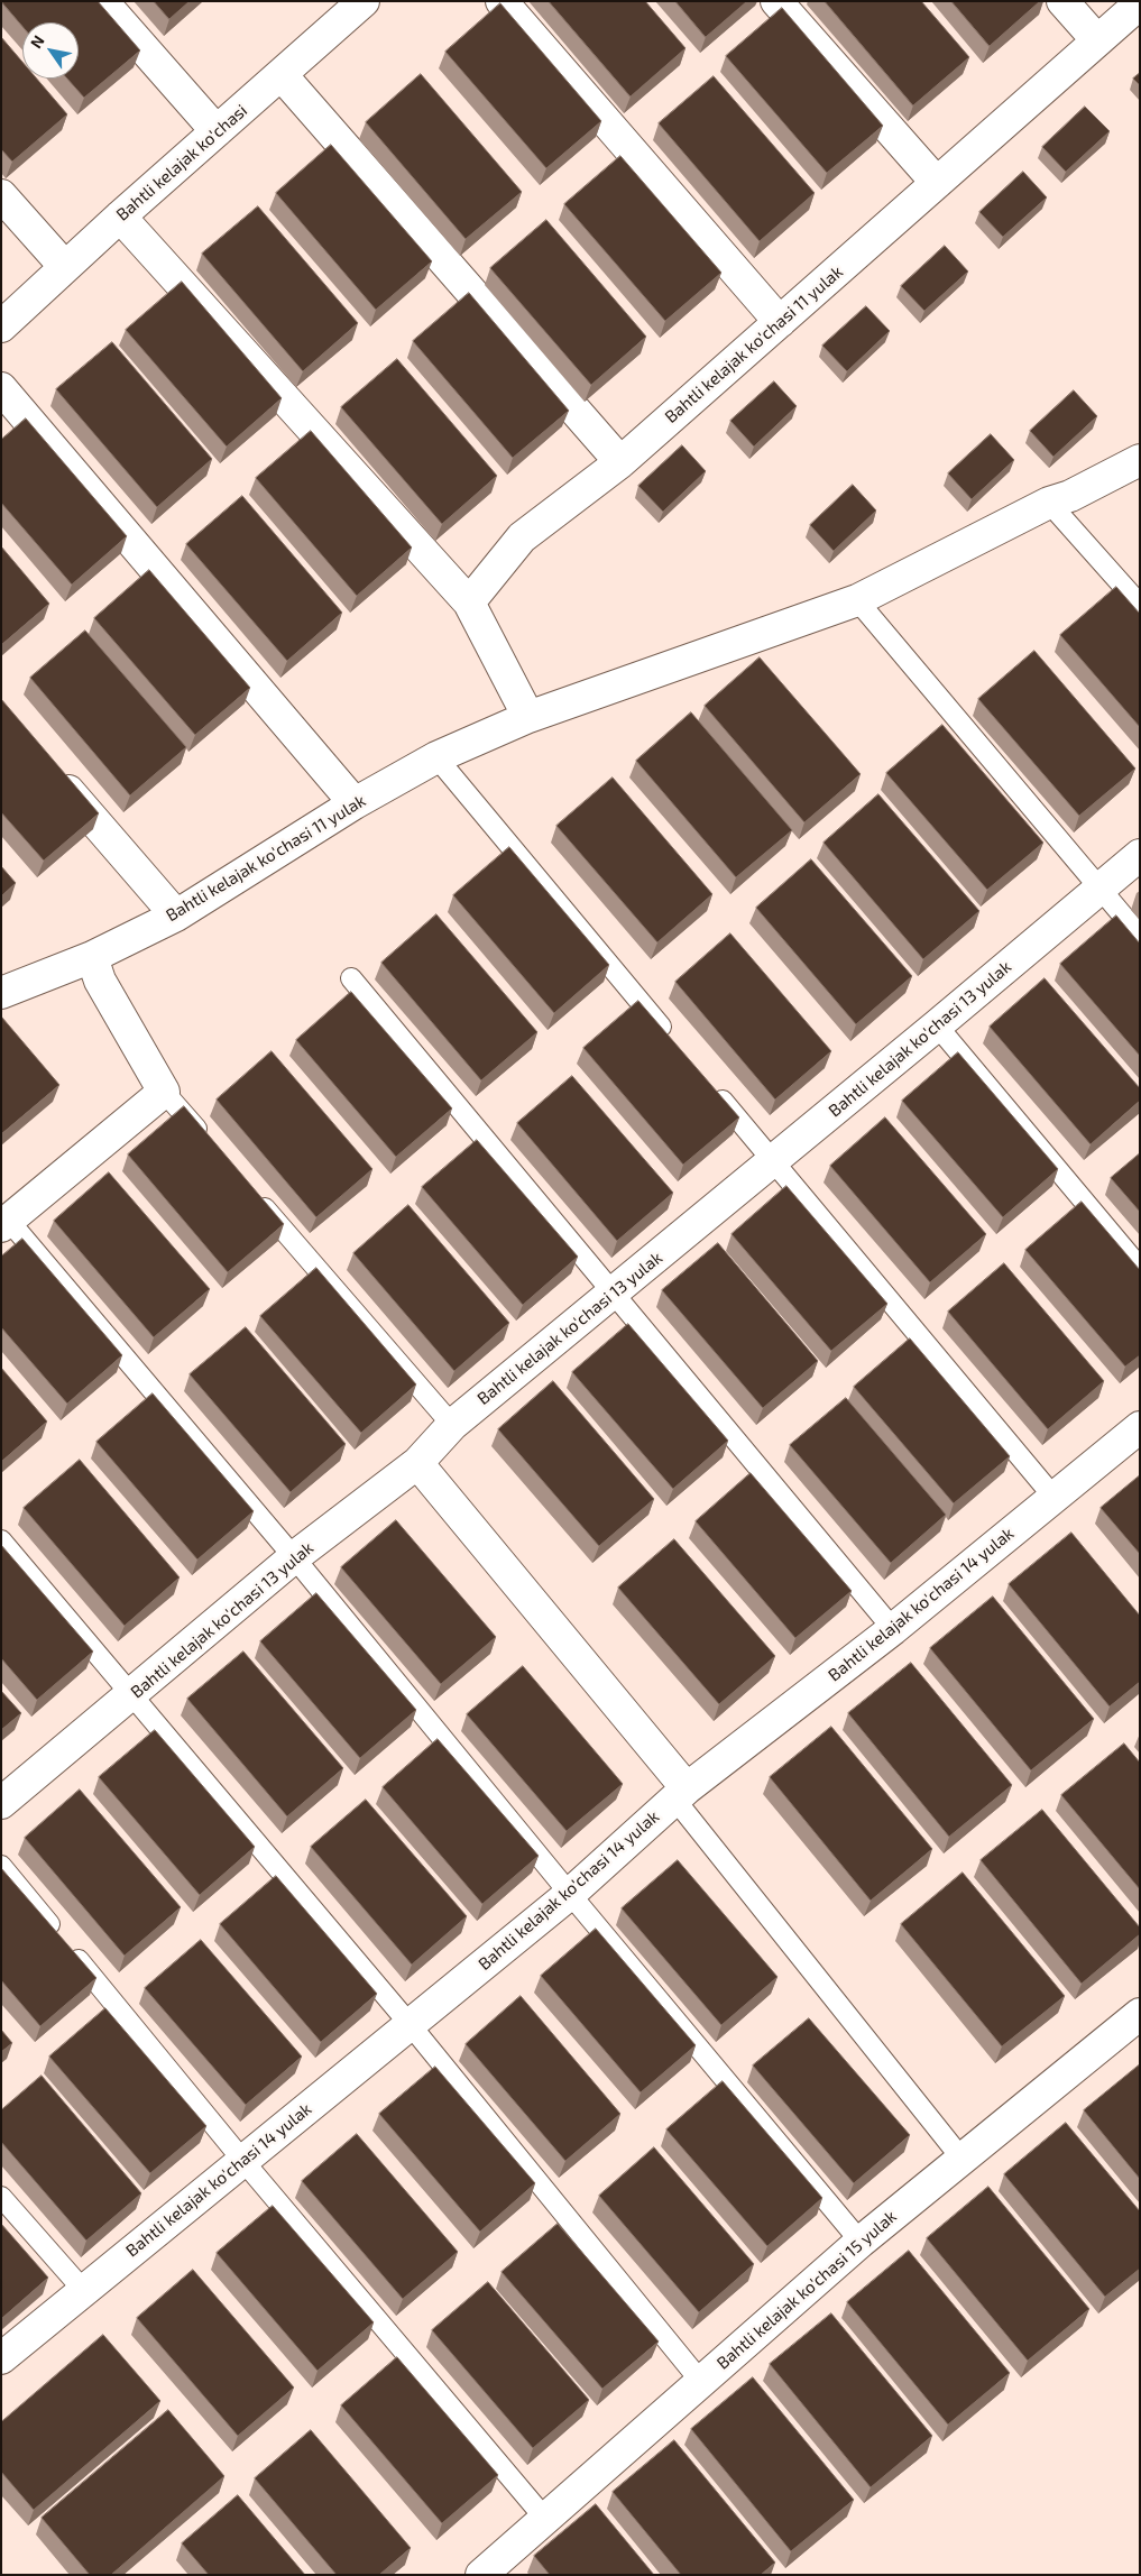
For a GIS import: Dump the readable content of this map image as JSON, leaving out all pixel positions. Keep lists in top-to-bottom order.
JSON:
{
  "streets": {
    "street": [
      "Bahtli kelajak ko'chasi",
      "Bahtli kelajak ko'chasi 11 yulak",
      "Bahtli kelajak ko'chasi 13 yulak",
      "Bahtli kelajak ko'chasi 14 yulak",
      "Bahtli kelajak ko'chasi 15 yulak"
    ]
  },
  "north": "top left"
}
